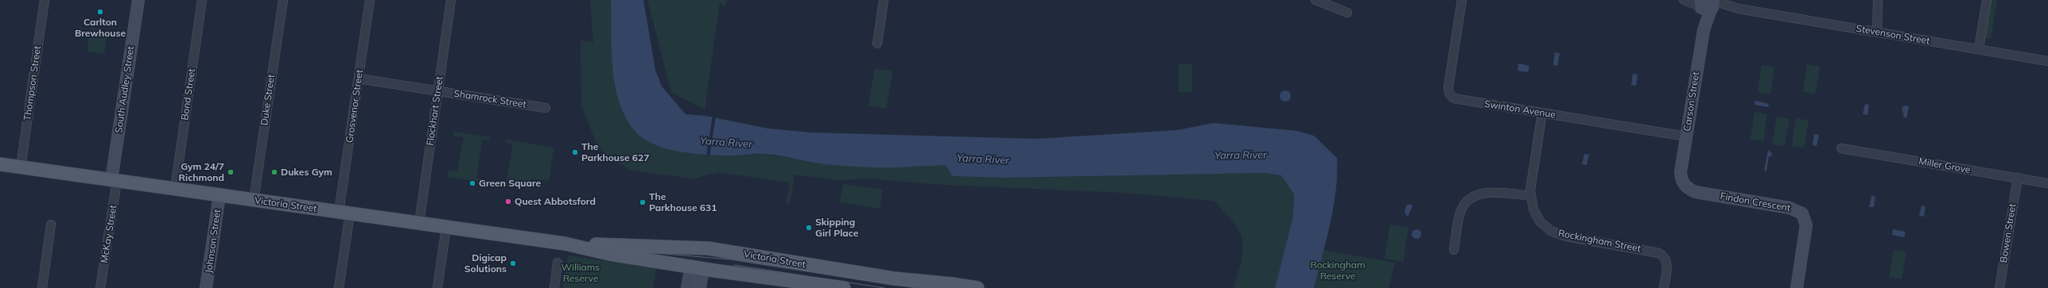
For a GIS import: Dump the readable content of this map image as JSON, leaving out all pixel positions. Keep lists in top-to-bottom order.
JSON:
{
  "streets": {
    "main road": ["Victoria Street"],
    "street": [
      "Stevenson Street",
      "Thompson Street",
      "South Audley Street",
      "Bond Street",
      "Shamrock Street",
      "Duke Street",
      "Carson Street",
      "Grosvenor Street",
      "Swinton Avenue",
      "Flockhart Street",
      "Miller Grove",
      "Findon Crescent",
      "Bowen Street",
      "McKay Street",
      "Johnson Street",
      "Rockingham Street"
    ]
  },
  "crossings": [
    ["Stevenson Street", "Carson Street"],
    ["Thompson Street", "Victoria Street"],
    ["South Audley Street", "Victoria Street"],
    ["South Audley Street", "McKay Street"],
    ["Bond Street", "Victoria Street"],
    ["Shamrock Street", "Grosvenor Street"],
    ["Shamrock Street", "Flockhart Street"],
    ["Duke Street", "Victoria Street"],
    ["Carson Street", "Swinton Avenue"],
    ["Carson Street", "Findon Crescent"],
    ["Grosvenor Street", "Victoria Street"],
    ["Swinton Avenue", "Rockingham Street"],
    ["Flockhart Street", "Victoria Street"],
    ["Miller Grove", "Bowen Street"],
    ["Victoria Street", "McKay Street"],
    ["Victoria Street", "Johnson Street"]
  ],
  "water": ["Yarra River"],
  "parks": ["Rockingham Reserve", "Williams Reserve"],
  "places": [
    "Carlton Brewhouse",
    "The Parkhouse 627",
    "Gym 24/7 Richmond",
    "Dukes Gym",
    "Green Square",
    "Quest Abbotsford",
    "The Parkhouse 631",
    "Skipping Girl Place",
    "Digicap Solutions"
  ]
}
